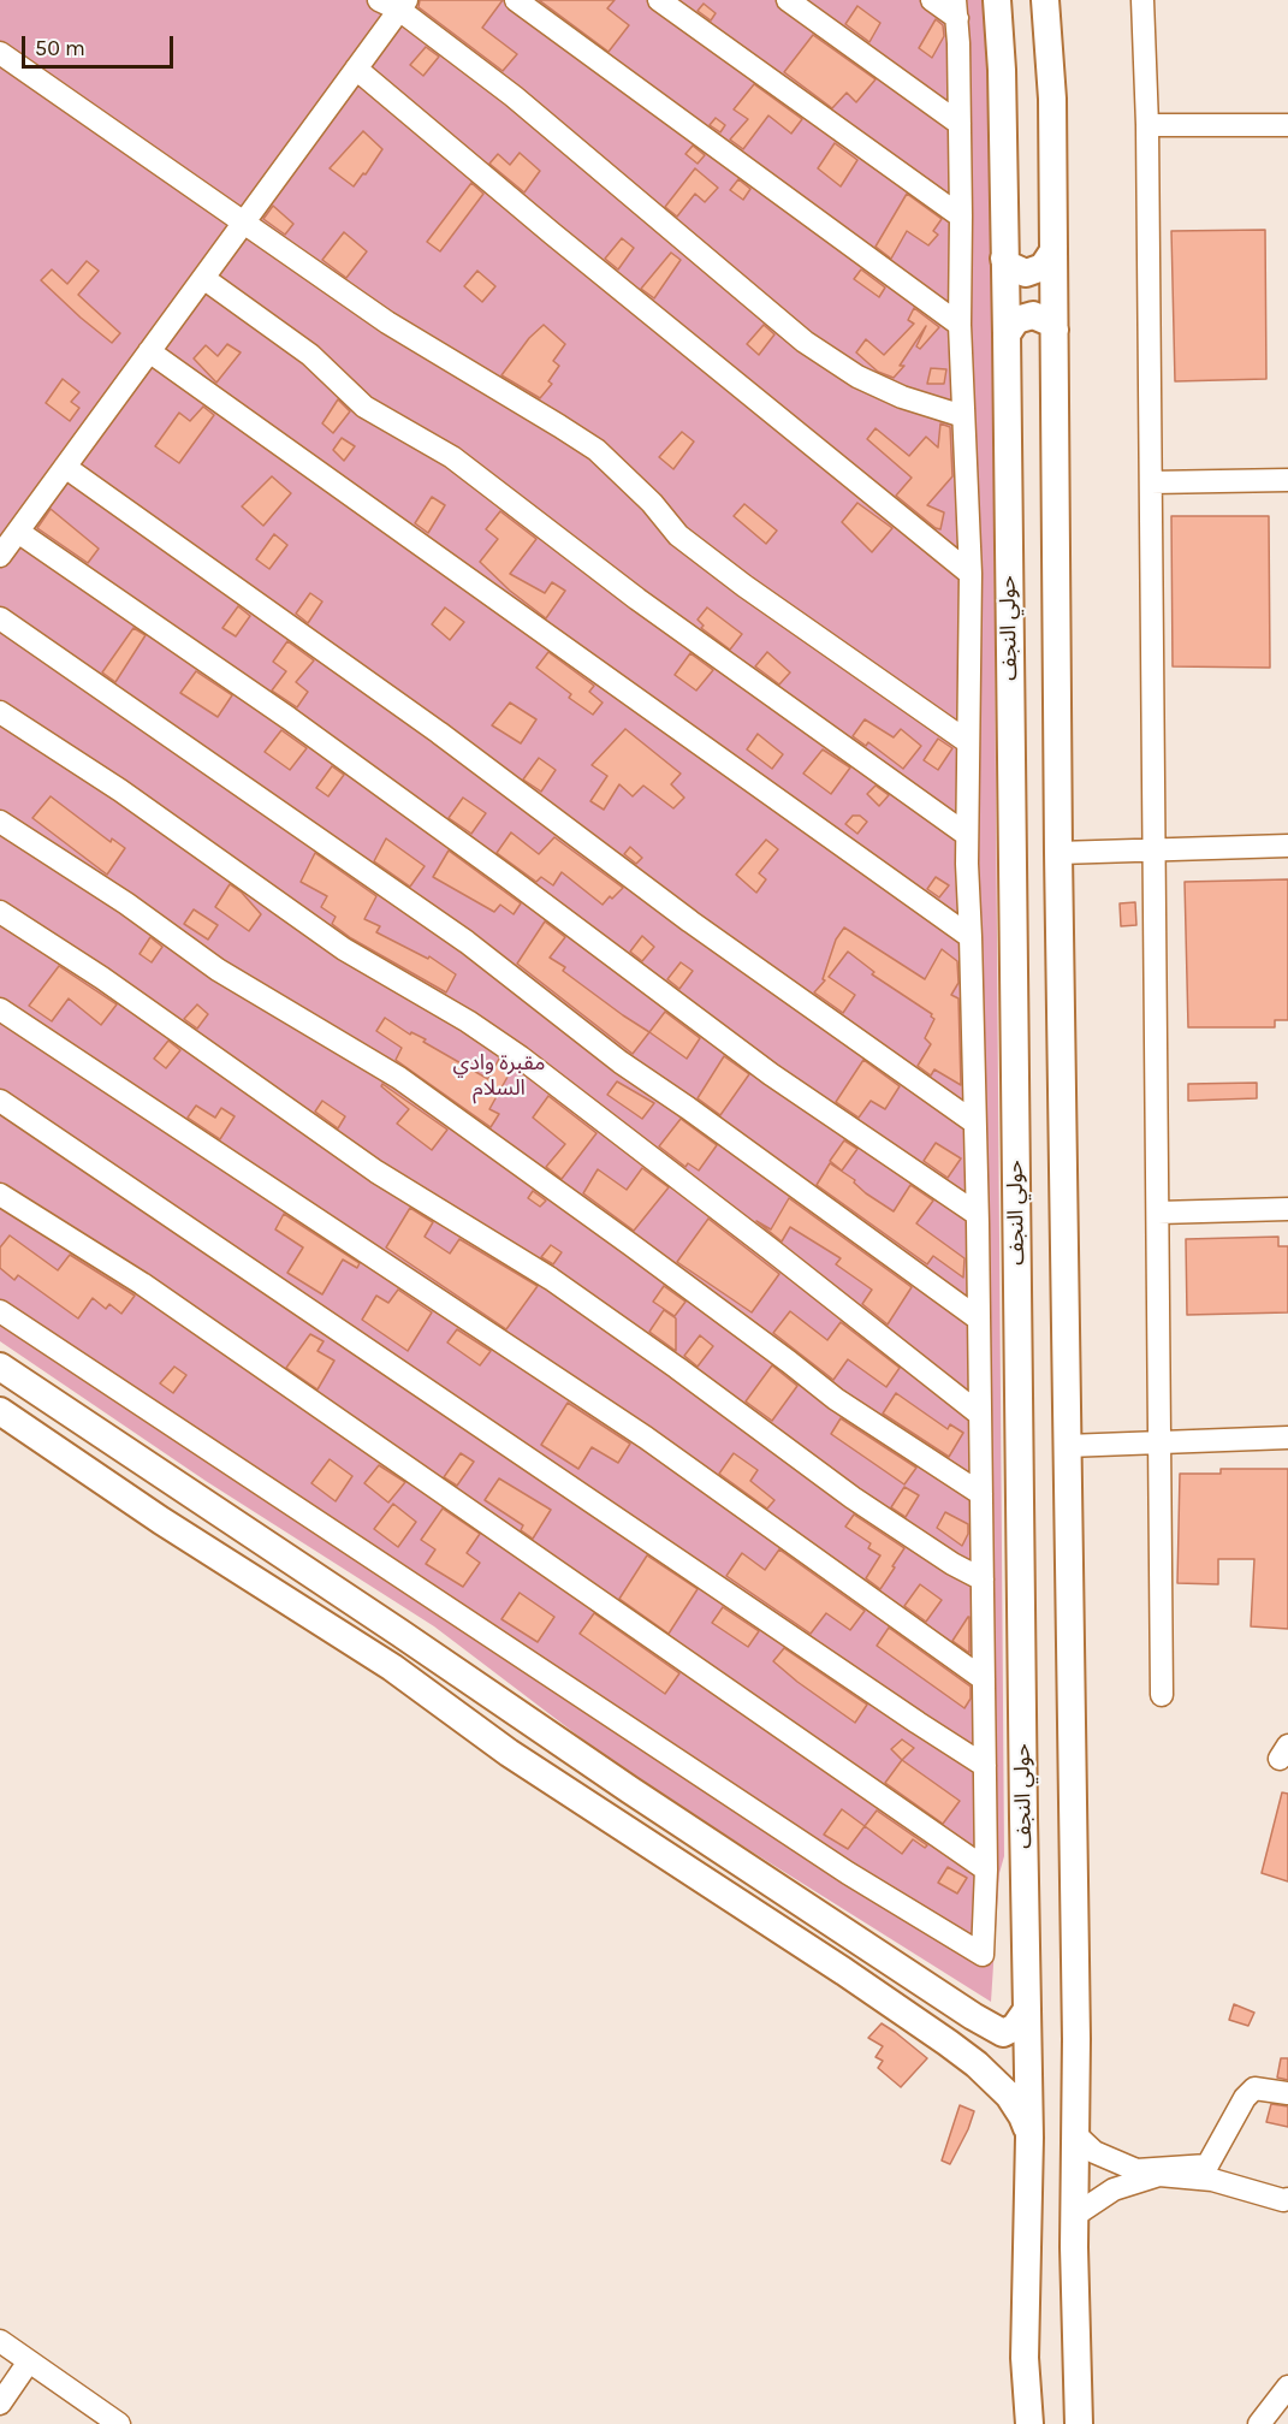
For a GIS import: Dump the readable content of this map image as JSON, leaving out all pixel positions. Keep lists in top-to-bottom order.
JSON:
{
  "streets": {
    "main road": ["حولي النجف"]
  },
  "parks": ["مقبرة وادي السلام"],
  "scale_bar": "50 m"
}
